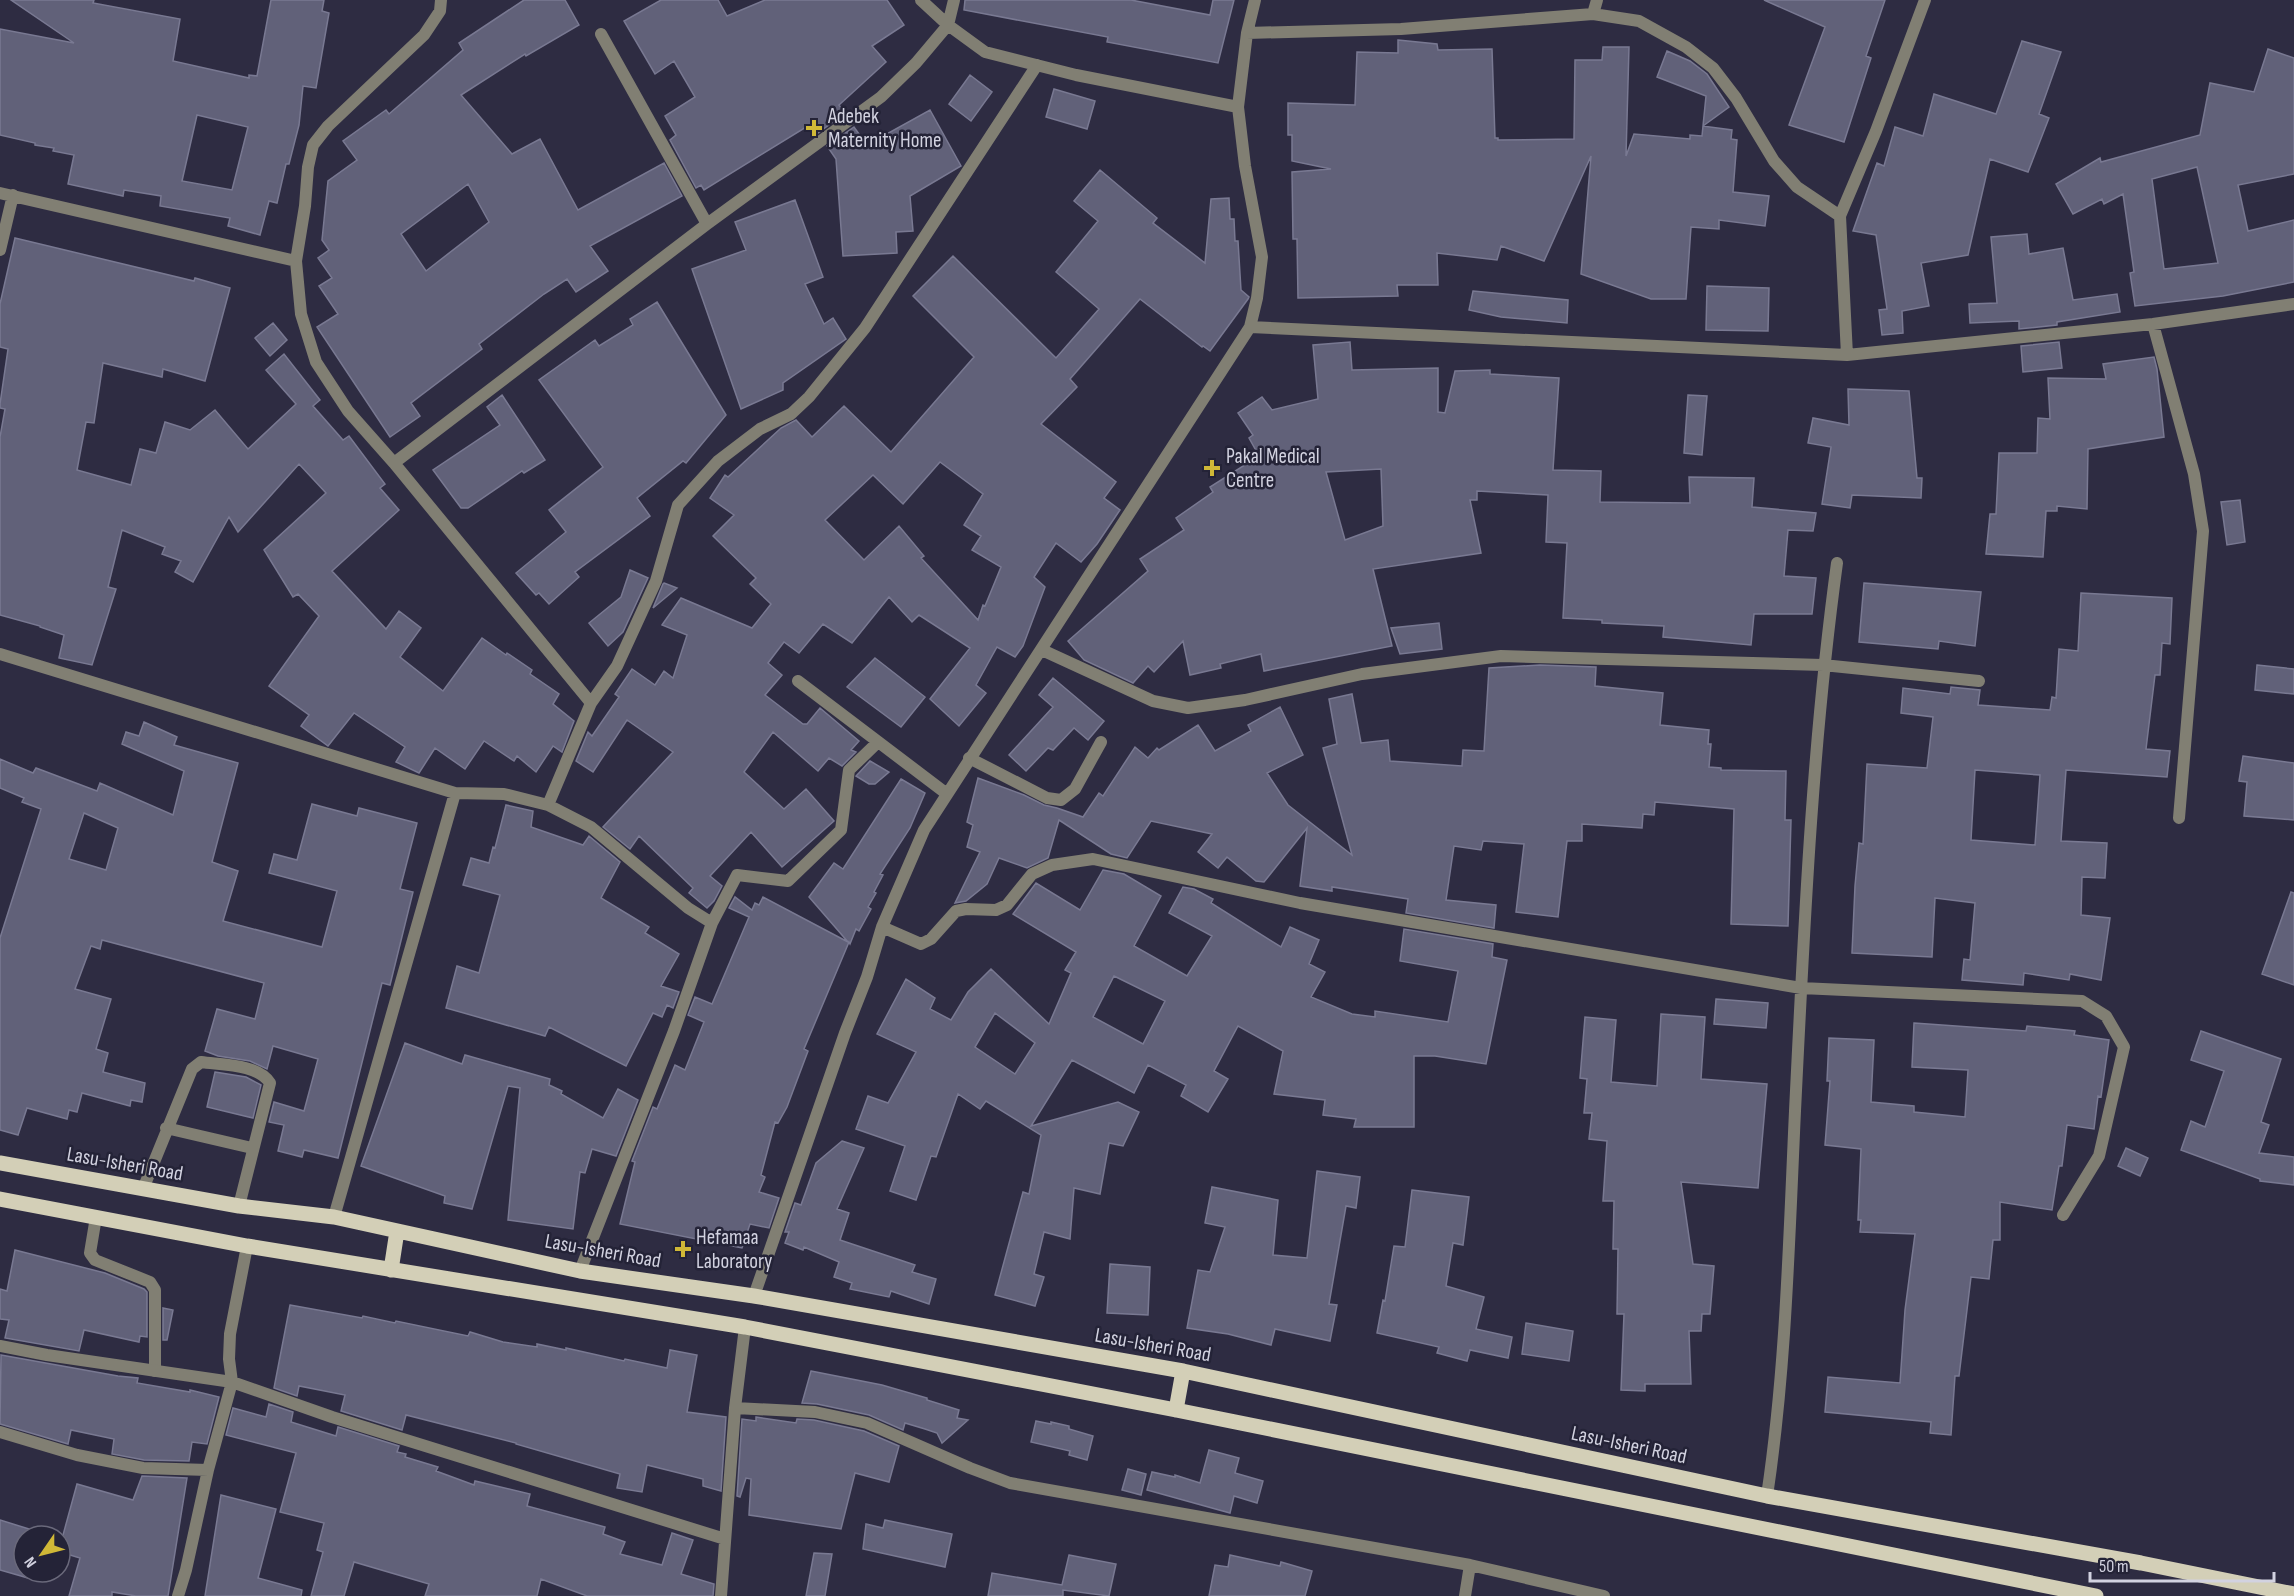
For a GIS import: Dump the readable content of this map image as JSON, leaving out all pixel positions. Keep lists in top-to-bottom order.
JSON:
{
  "streets": {
    "main road": ["Lasu-Isheri Road"]
  },
  "places": {
    "health": ["Adebek Maternity Home", "Pakal Medical Centre", "Hefamaa Laboratory"]
  },
  "scale_bar": "50 m",
  "north": "bottom left"
}
